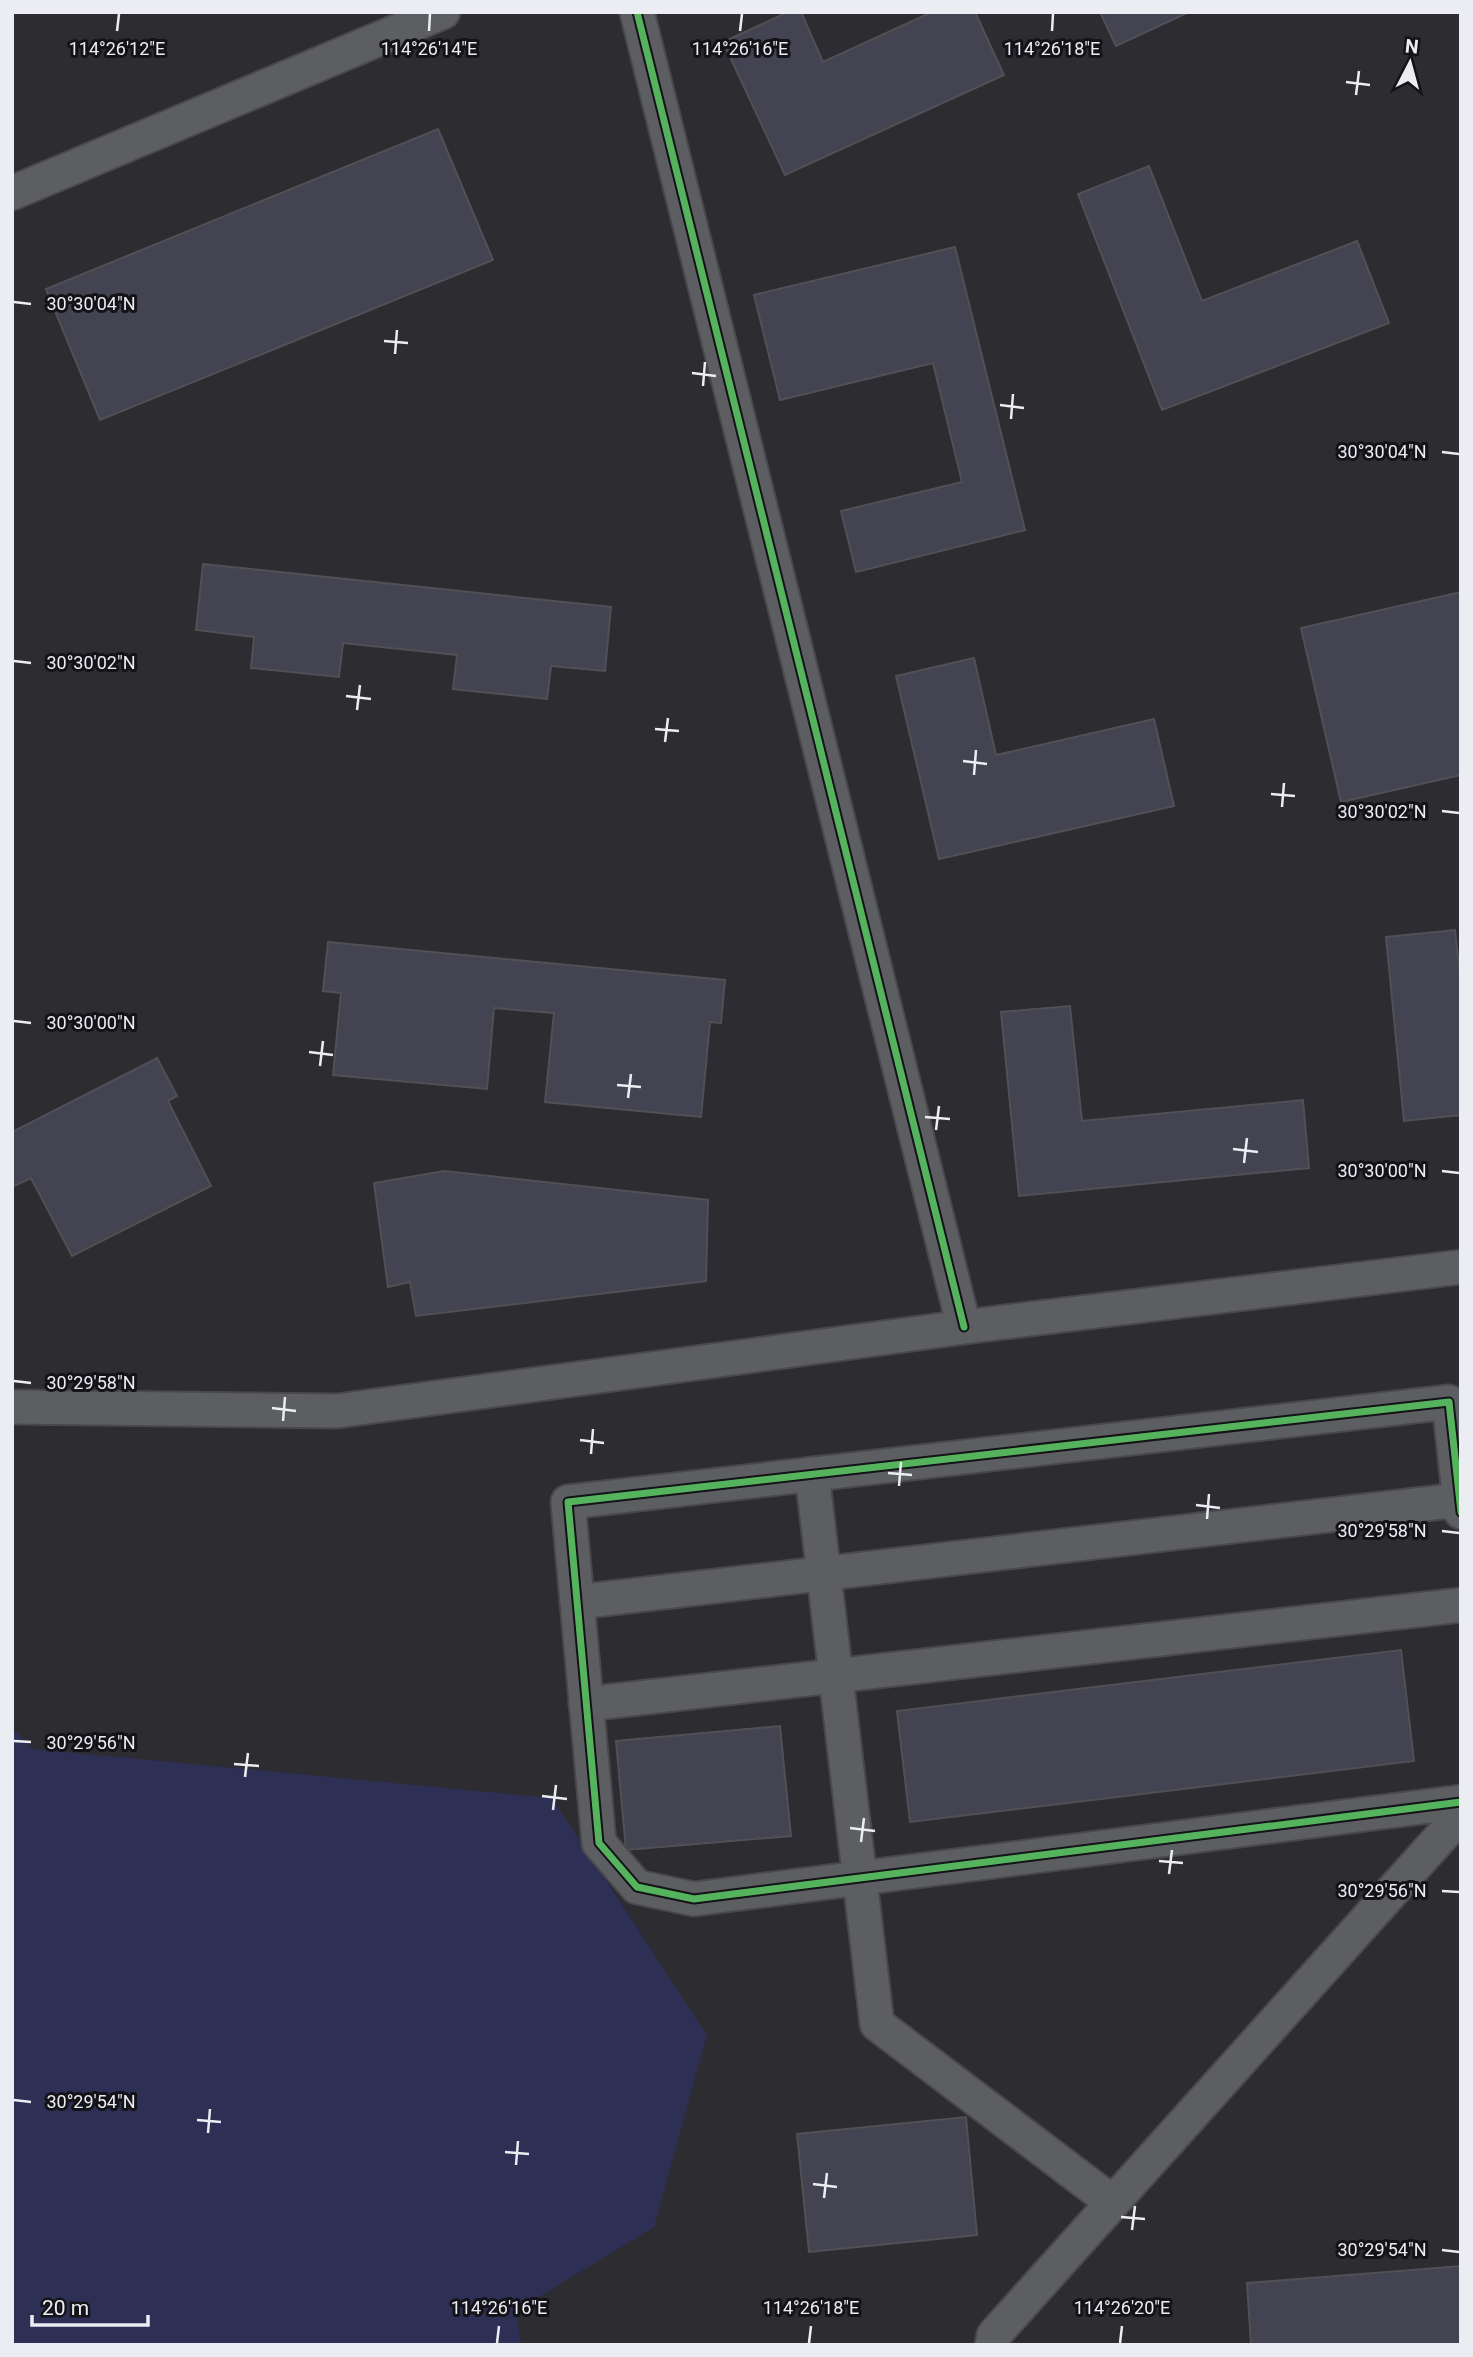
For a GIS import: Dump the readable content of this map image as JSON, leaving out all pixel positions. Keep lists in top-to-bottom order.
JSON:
{
  "scale_bar": "20 m",
  "north": "top",
  "coordinates": [
    "114°26'12\"E",
    "114°26'14\"E",
    "114°26'16\"E",
    "114°26'18\"E",
    "30°30'04\"N",
    "30°30'02\"N",
    "30°30'00\"N",
    "30°29'58\"N",
    "30°29'56\"N",
    "30°29'54\"N",
    "114°26'20\"E"
  ]
}
